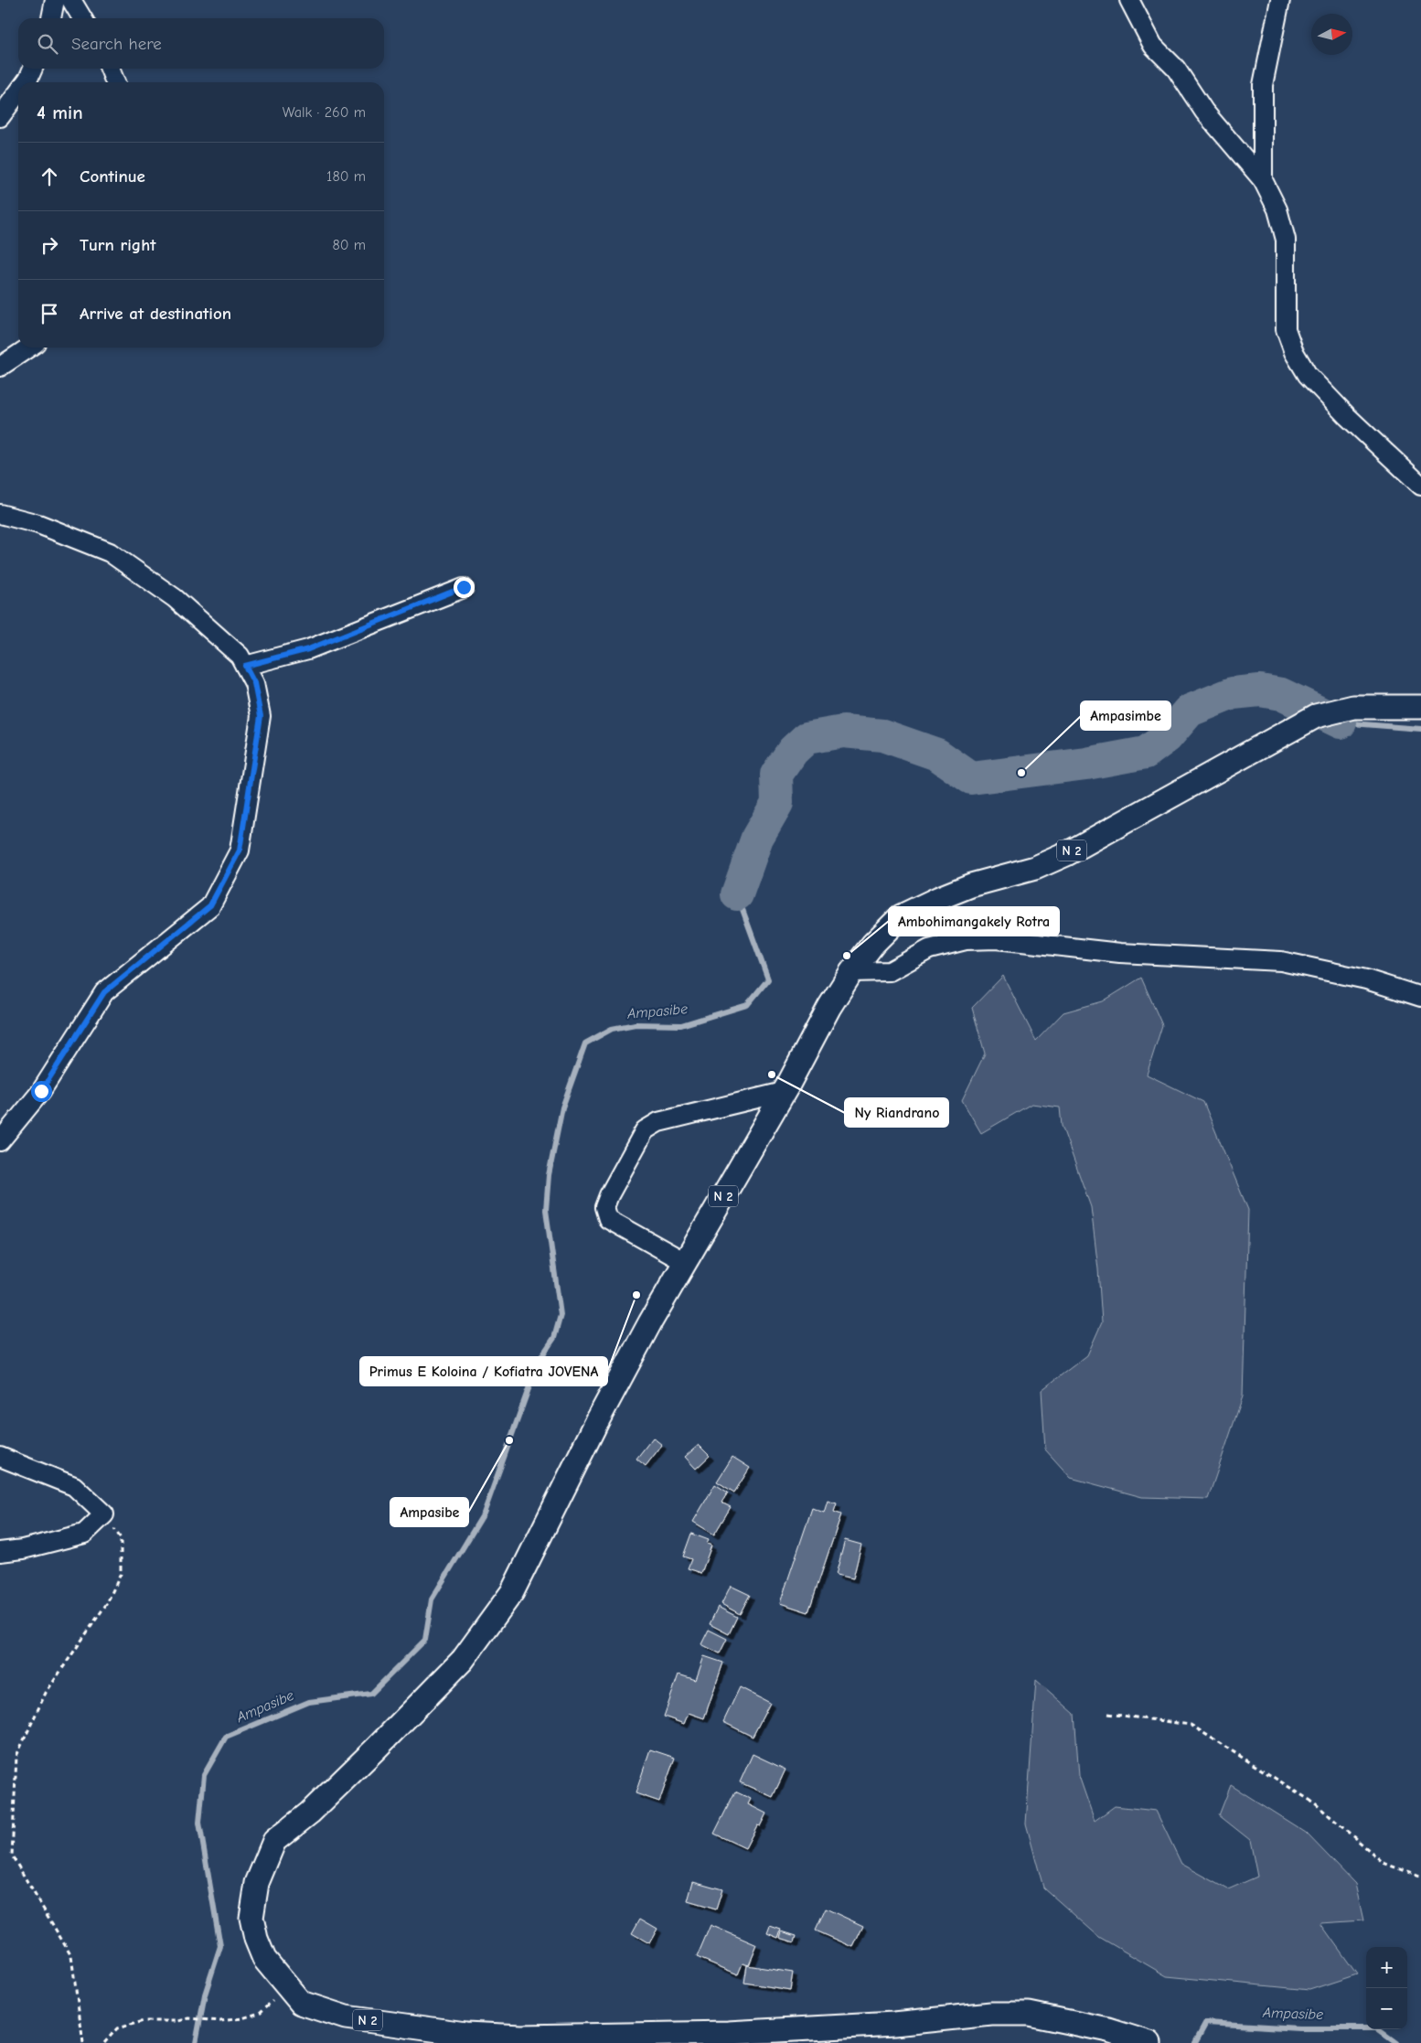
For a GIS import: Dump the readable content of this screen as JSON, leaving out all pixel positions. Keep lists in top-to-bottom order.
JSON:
{
  "streets": {
    "main road": ["N 2"]
  },
  "water": ["Ampasibe"],
  "places": [
    "Ampasimbe",
    "Ambohimangakely Rotra",
    "Ny Riandrano",
    "Primus E Koloina / Kofiatra JOVENA",
    "Ampasibe"
  ],
  "north": "right",
  "page": {
    "search": "Search here",
    "heading": ["4 min", "Walk · 260 m"],
    "list": [
      ["Continue", "180 m"],
      ["Turn right", "80 m"],
      "Arrive at destination"
    ],
    "map_buttons": ["+", "−"]
  }
}
